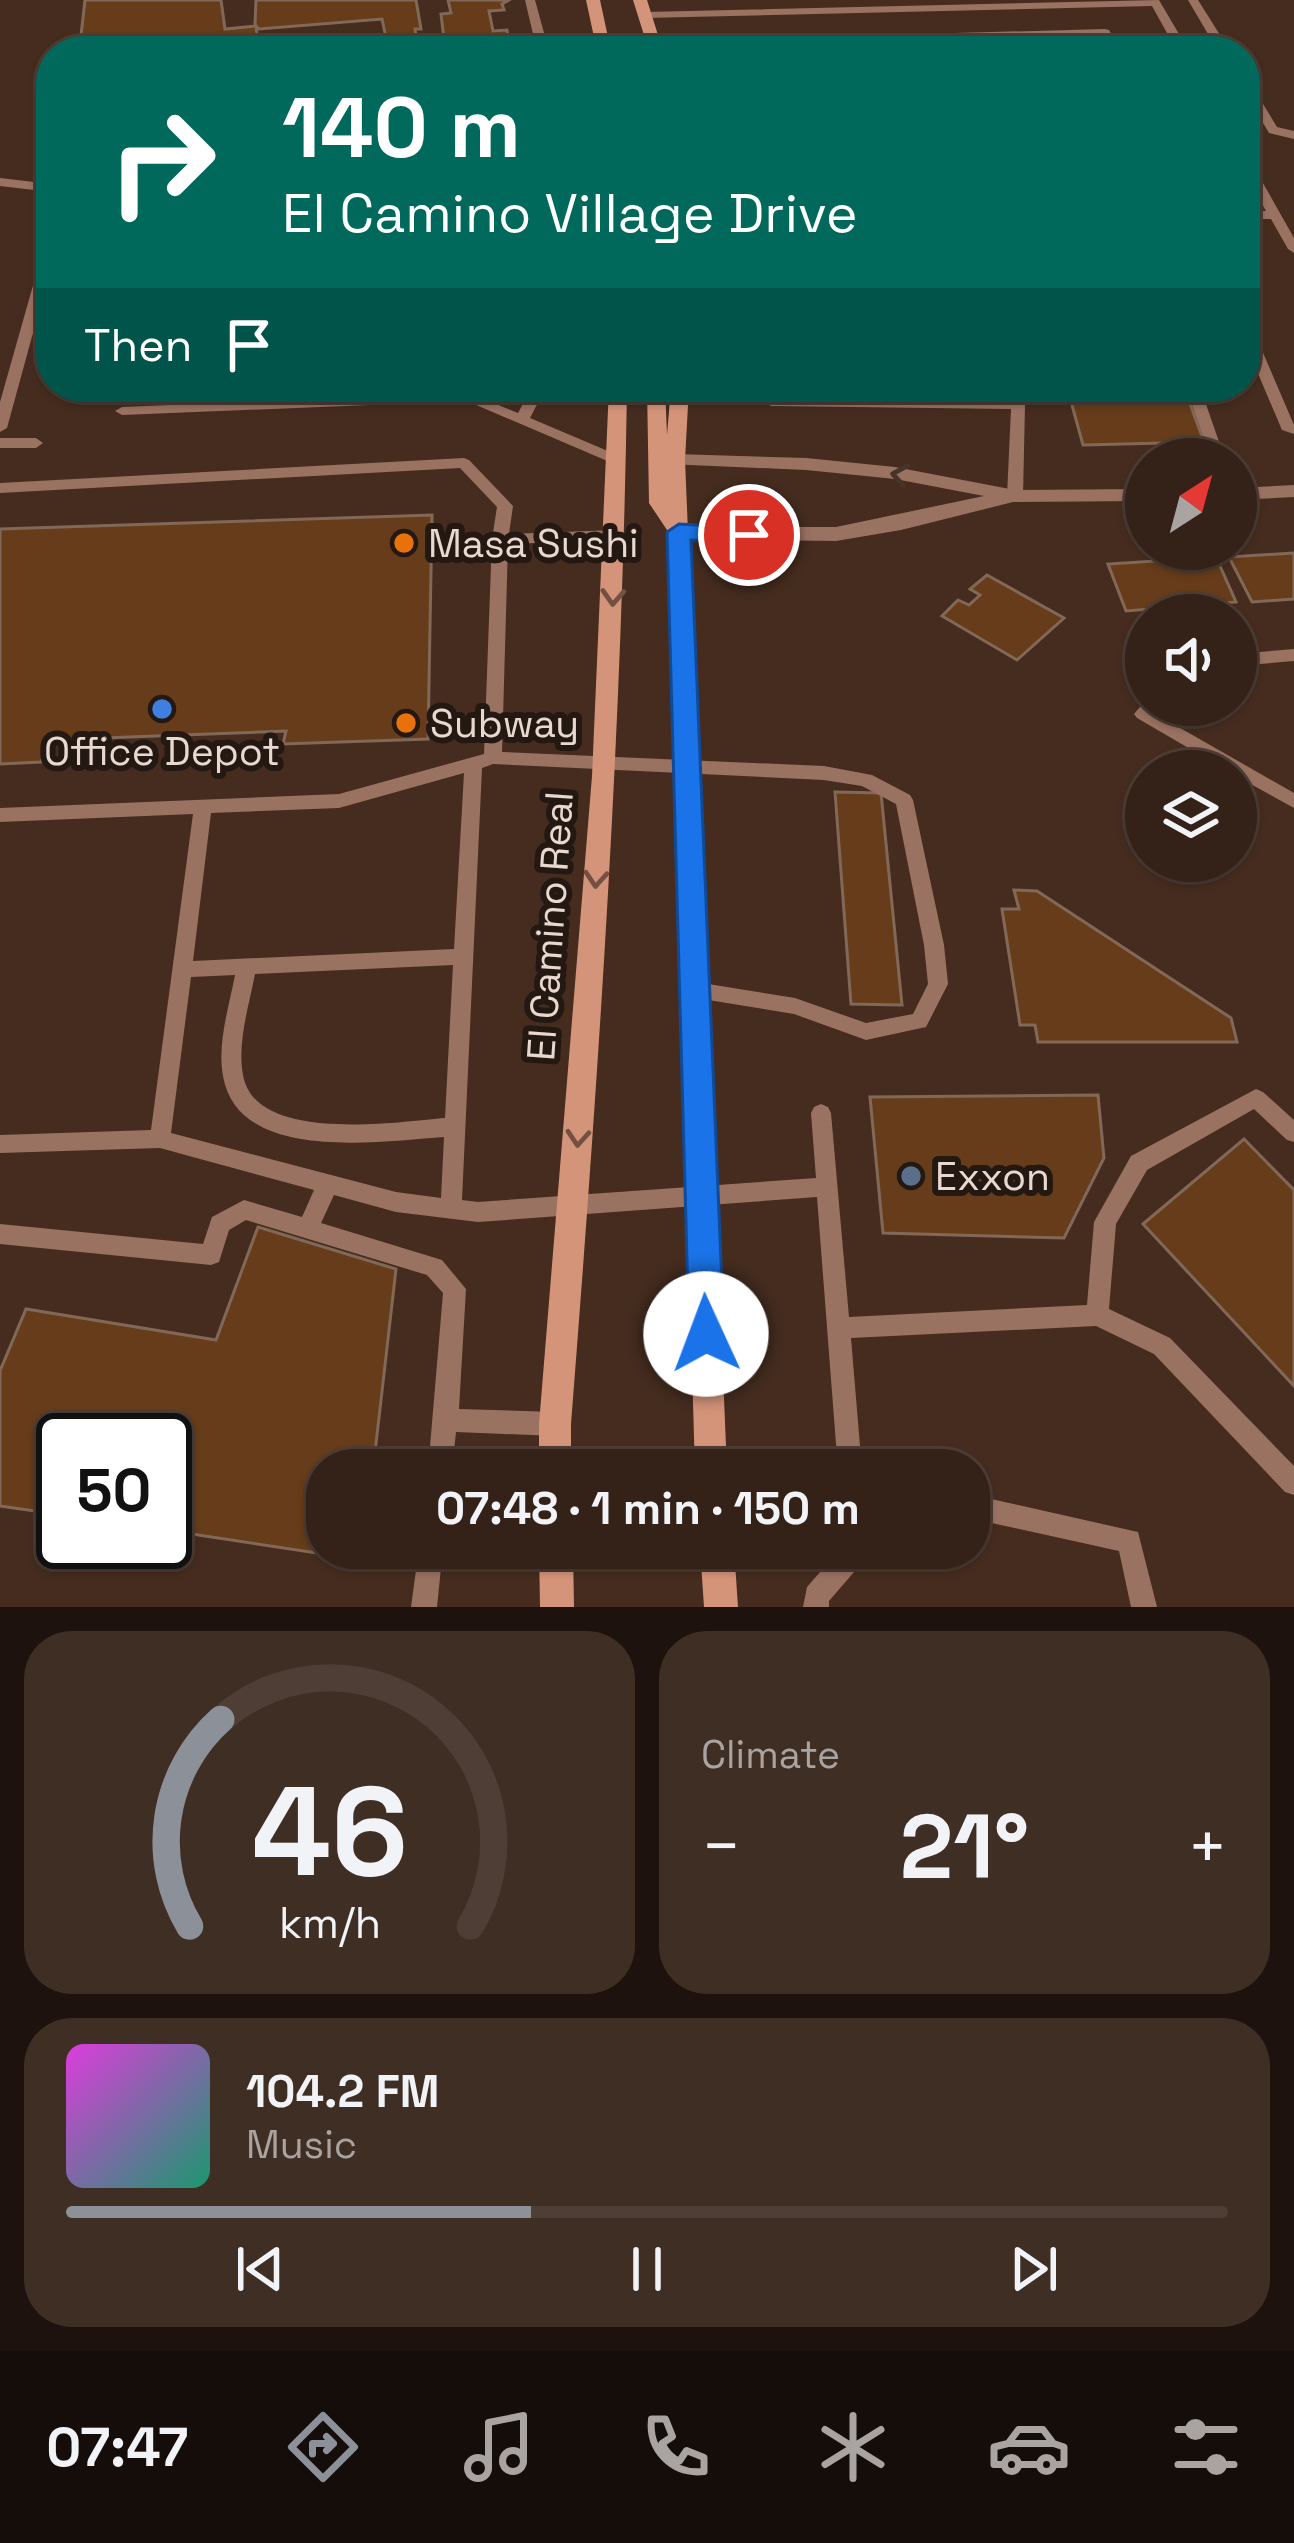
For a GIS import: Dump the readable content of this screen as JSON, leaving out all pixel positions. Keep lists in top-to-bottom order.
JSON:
{
  "streets": {
    "main road": ["El Camino Real"]
  },
  "places": [
    "Masa Sushi",
    "Office Depot",
    "Subway",
    "Exxon"
  ],
  "north": "top right",
  "page": {
    "turn": ["140 m", "El Camino Village Drive"],
    "then": "Then",
    "limit": "50",
    "trip": "07:48 · 1 min · 150 m",
    "tile": "Climate",
    "heat": ["−", "21°", "+"],
    "song": ["104.2 FM", "Music"],
    "tabs": "07:47",
    "gauge": ["46", "km/h"]
  }
}
